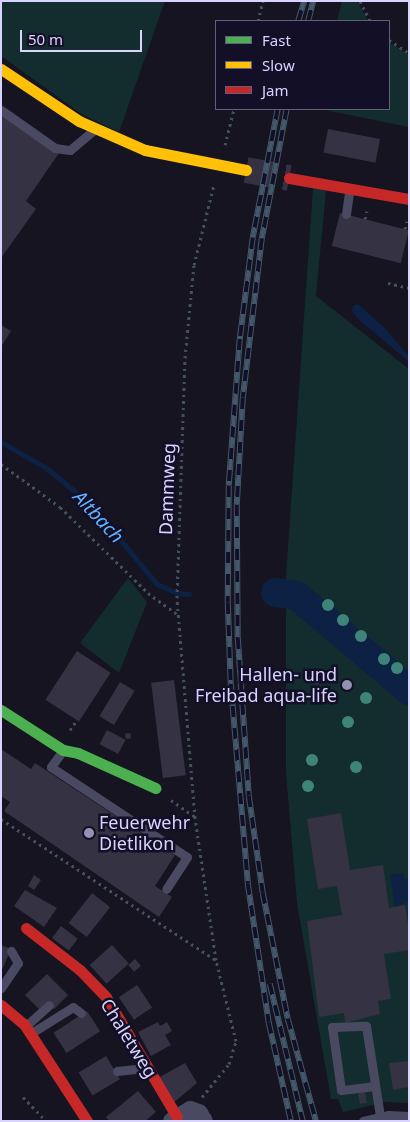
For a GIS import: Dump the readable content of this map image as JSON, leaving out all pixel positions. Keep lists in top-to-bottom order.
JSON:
{
  "streets": {
    "street": ["Chaletweg"],
    "path": ["Dammweg"]
  },
  "crossings": [
    ["Dammweg", "Chaletweg"]
  ],
  "water": ["Altbach"],
  "places": ["Hallen- und Freibad aqua-life", "Feuerwehr Dietlikon"],
  "legend": ["Fast", "Slow", "Jam"],
  "scale_bar": "50 m"
}
